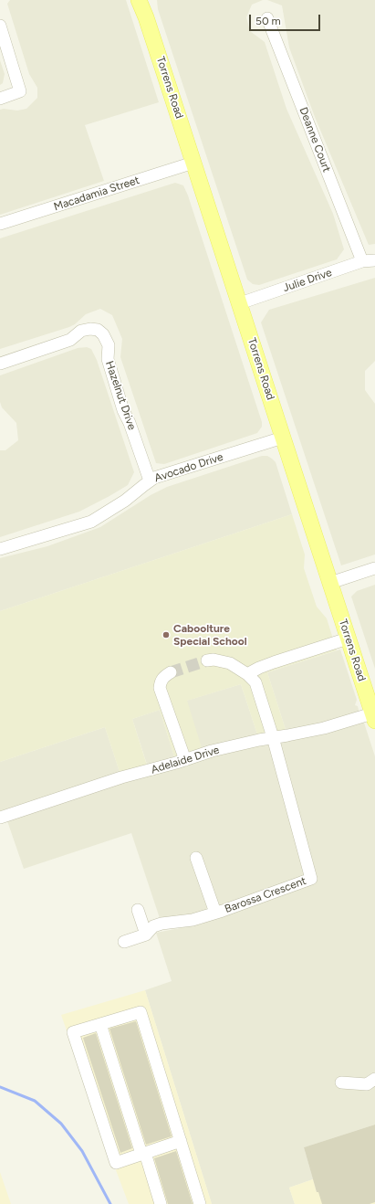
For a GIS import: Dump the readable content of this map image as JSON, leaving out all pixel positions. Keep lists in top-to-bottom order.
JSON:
{
  "streets": {
    "main road": ["Torrens Road"],
    "street": [
      "Deanne Court",
      "Macadamia Street",
      "Julie Drive",
      "Hazelnut Drive",
      "Avocado Drive",
      "Adelaide Drive",
      "Barossa Crescent"
    ]
  },
  "crossings": [
    ["Torrens Road", "Macadamia Street"],
    ["Torrens Road", "Julie Drive"],
    ["Torrens Road", "Avocado Drive"],
    ["Torrens Road", "Adelaide Drive"],
    ["Deanne Court", "Julie Drive"],
    ["Hazelnut Drive", "Avocado Drive"],
    ["Adelaide Drive", "Barossa Crescent"]
  ],
  "places": ["Caboolture Special School"],
  "scale_bar": "50 m"
}
